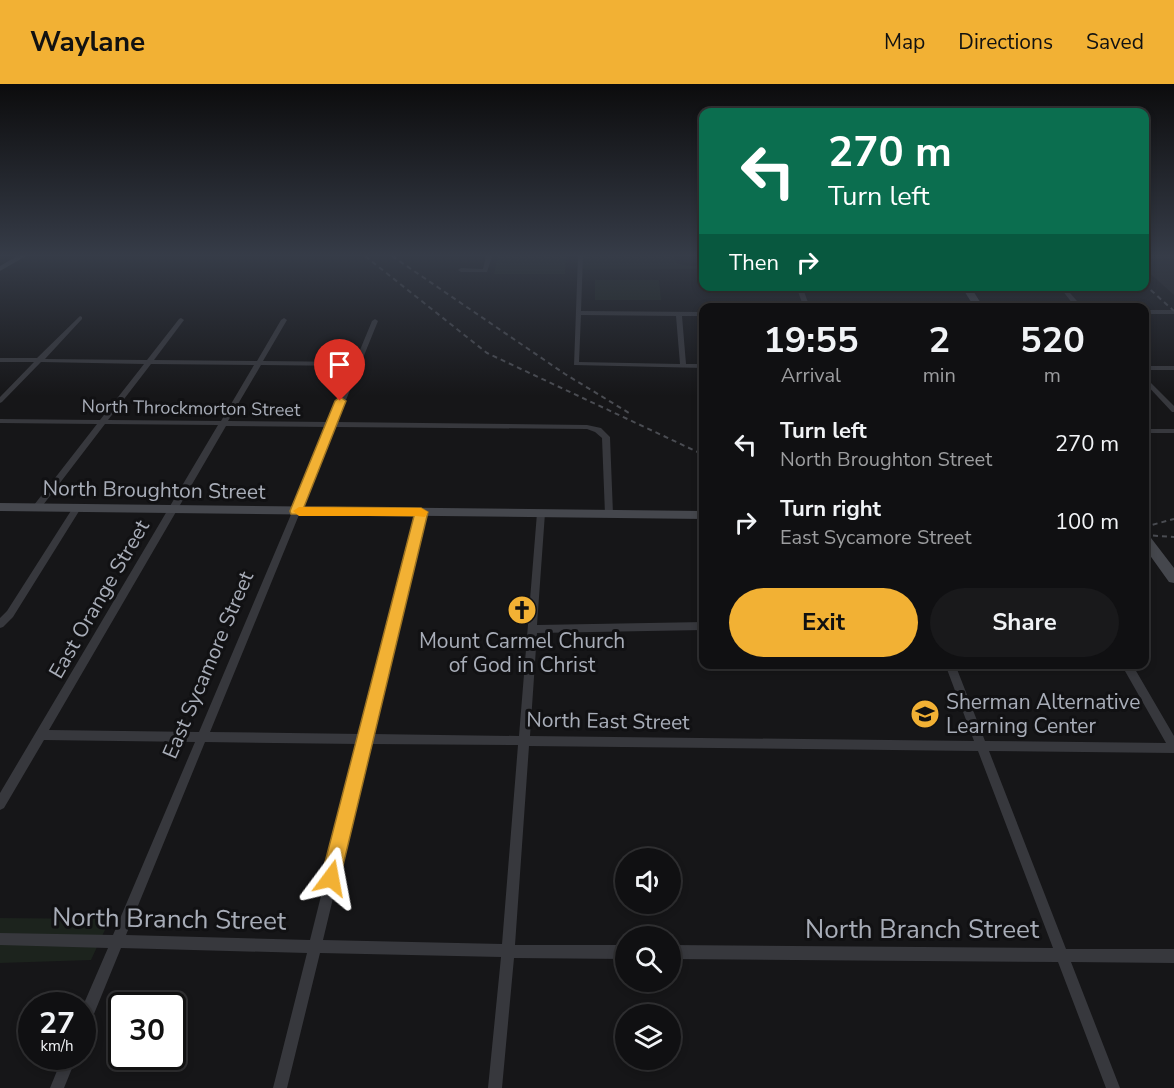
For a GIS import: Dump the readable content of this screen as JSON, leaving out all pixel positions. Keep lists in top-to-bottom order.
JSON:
{
  "streets": {
    "street": [
      "North Throckmorton Street",
      "North Broughton Street",
      "East Orange Street",
      "East Sycamore Street",
      "North East Street",
      "North Branch Street"
    ]
  },
  "crossings": [
    ["North Throckmorton Street", "North Broughton Street"],
    ["North Throckmorton Street", "East Orange Street"],
    ["North Throckmorton Street", "East Sycamore Street"],
    ["North Broughton Street", "East Orange Street"],
    ["North Broughton Street", "East Sycamore Street"],
    ["East Orange Street", "North East Street"],
    ["East Sycamore Street", "North East Street"],
    ["East Sycamore Street", "North Branch Street"]
  ],
  "places": {
    "church": ["Mount Carmel Church of God in Christ"],
    "school or university": ["Sherman Alternative Learning Center"]
  },
  "page": {
    "header": "Waylane",
    "nav": ["Map", "Directions", "Saved"],
    "turn": ["270 m", "Turn left"],
    "then": "Then",
    "eta": [
      "19:55",
      "Arrival",
      "2",
      "min",
      "520",
      "m"
    ],
    "list": [
      {
        "name": "Turn left",
        "note": "North Broughton Street",
        "value": "270 m"
      },
      {
        "name": "Turn right",
        "note": "East Sycamore Street",
        "value": "100 m"
      }
    ],
    "buttons": ["Exit", "Share"],
    "speed": "27 km/h",
    "limit": "30"
  }
}
